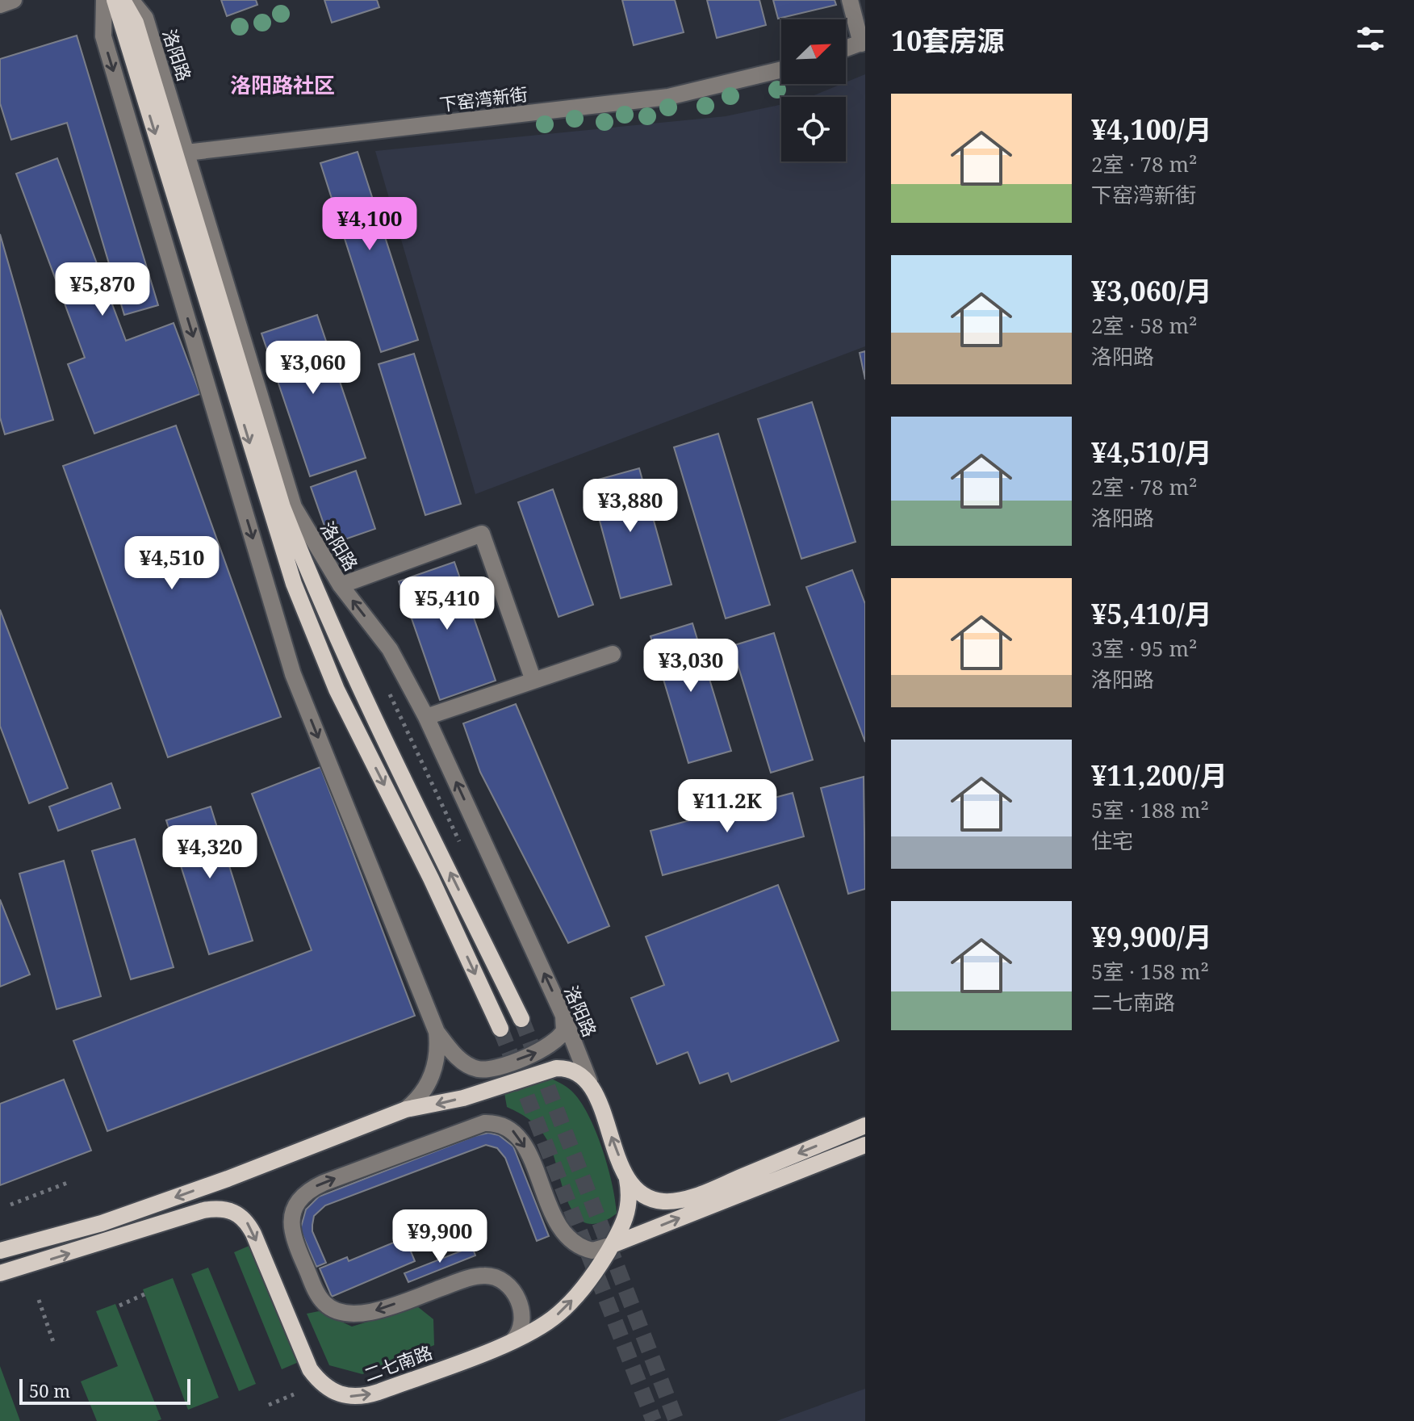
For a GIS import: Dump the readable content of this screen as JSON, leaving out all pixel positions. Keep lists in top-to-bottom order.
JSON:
{
  "streets": {
    "main road": ["洛阳路", "二七南路"],
    "street": ["下窑湾新街"]
  },
  "crossings": [
    ["洛阳路", "下窑湾新街"]
  ],
  "districts": ["洛阳路社区"],
  "scale_bar": "50 m",
  "north": "top right",
  "page": {
    "heading": "10套房源",
    "list": [
      {
        "name": "¥4,100/月",
        "note": "2室 · 78 m² · 下窑湾新街"
      },
      {
        "name": "¥3,060/月",
        "note": "2室 · 58 m² · 洛阳路"
      },
      {
        "name": "¥4,510/月",
        "note": "2室 · 78 m² · 洛阳路"
      },
      {
        "name": "¥5,410/月",
        "note": "3室 · 95 m² · 洛阳路"
      },
      {
        "name": "¥11,200/月",
        "note": "5室 · 188 m² · 住宅"
      },
      {
        "name": "¥9,900/月",
        "note": "5室 · 158 m² · 二七南路"
      }
    ],
    "price": [
      "¥4,100",
      "¥5,870",
      "¥3,060",
      "¥3,880",
      "¥4,510",
      "¥5,410",
      "¥3,030",
      "¥11.2K",
      "¥4,320",
      "¥9,900"
    ],
    "scale": "50 m"
  }
}
